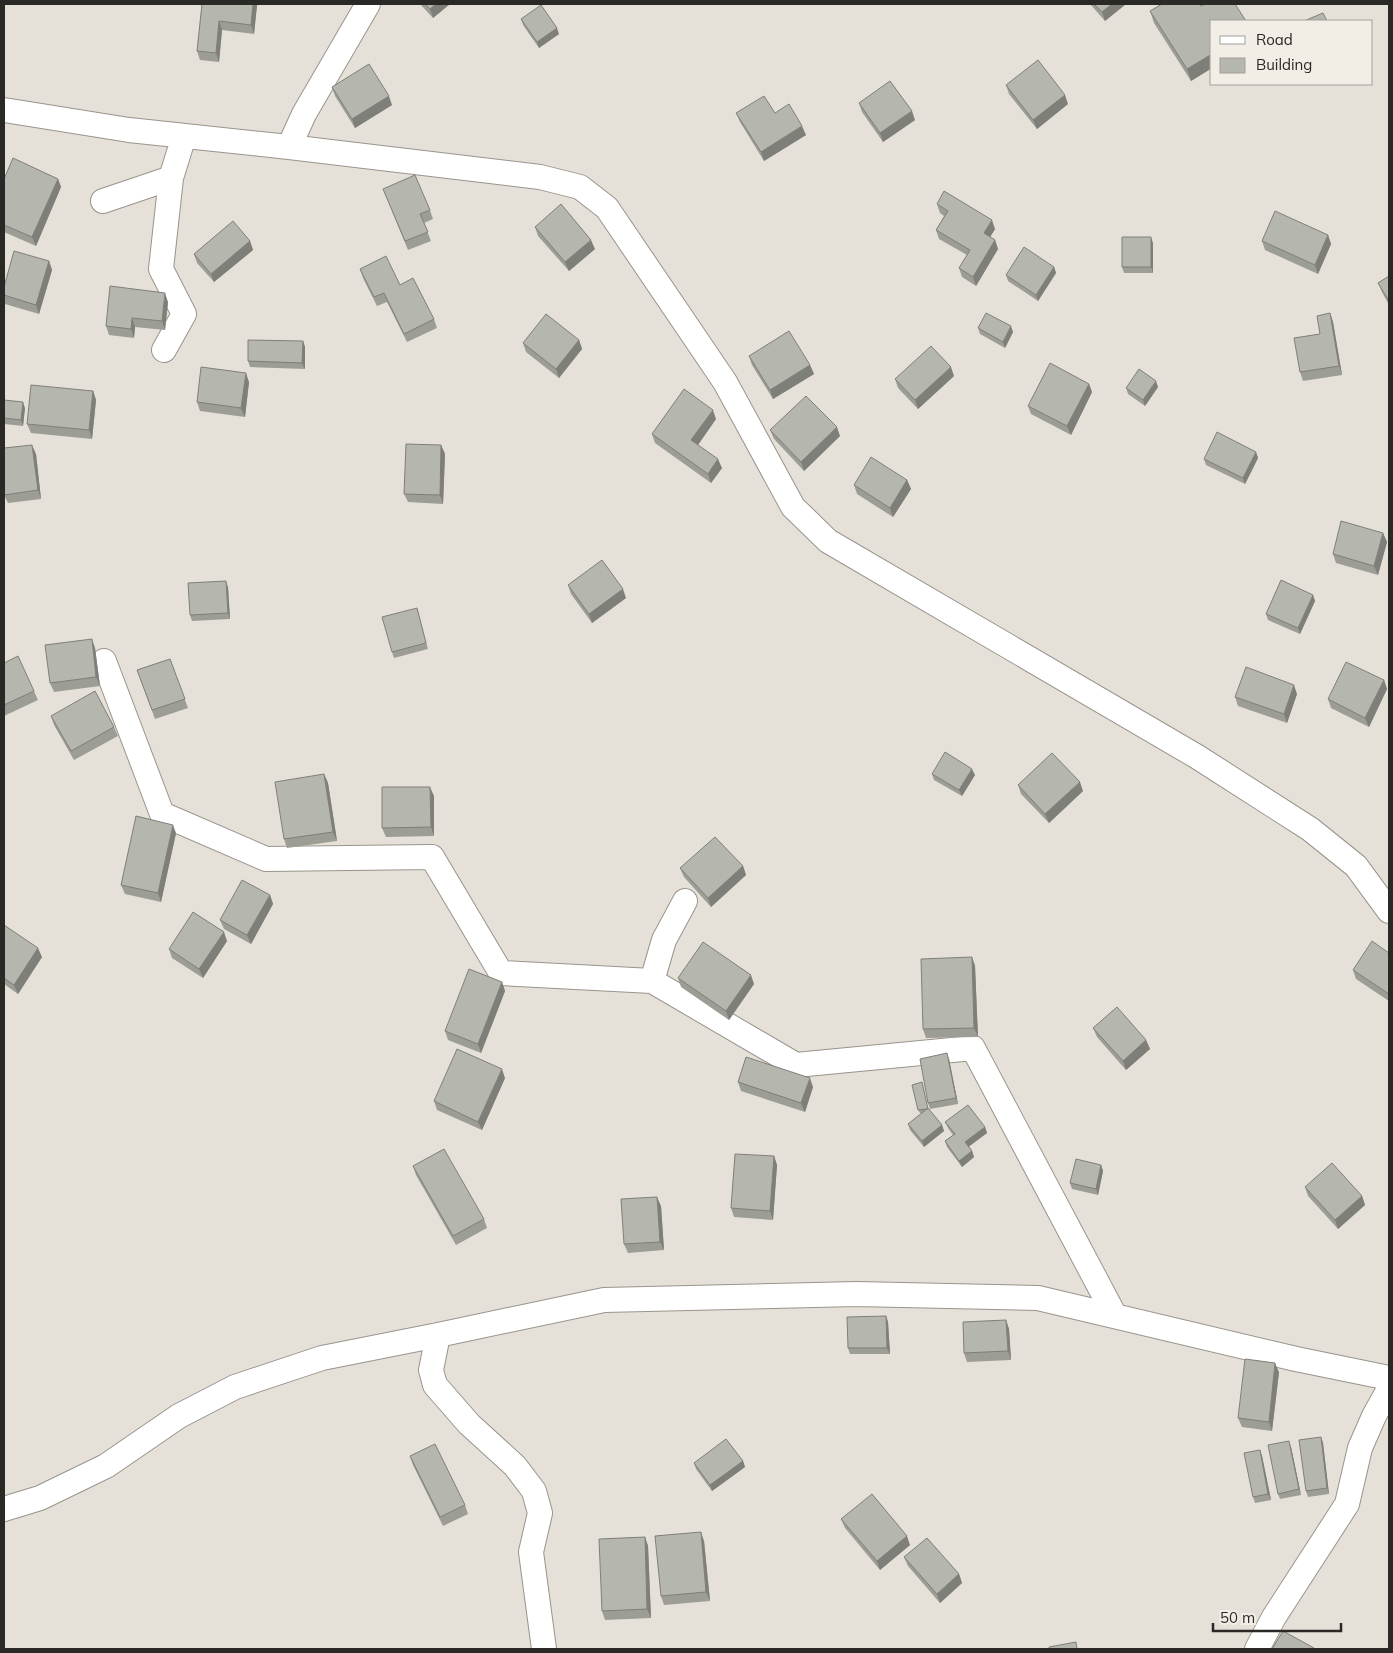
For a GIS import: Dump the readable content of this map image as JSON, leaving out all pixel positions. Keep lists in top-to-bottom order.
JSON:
{
  "legend": ["Road", "Building"],
  "scale_bar": "50 m"
}
